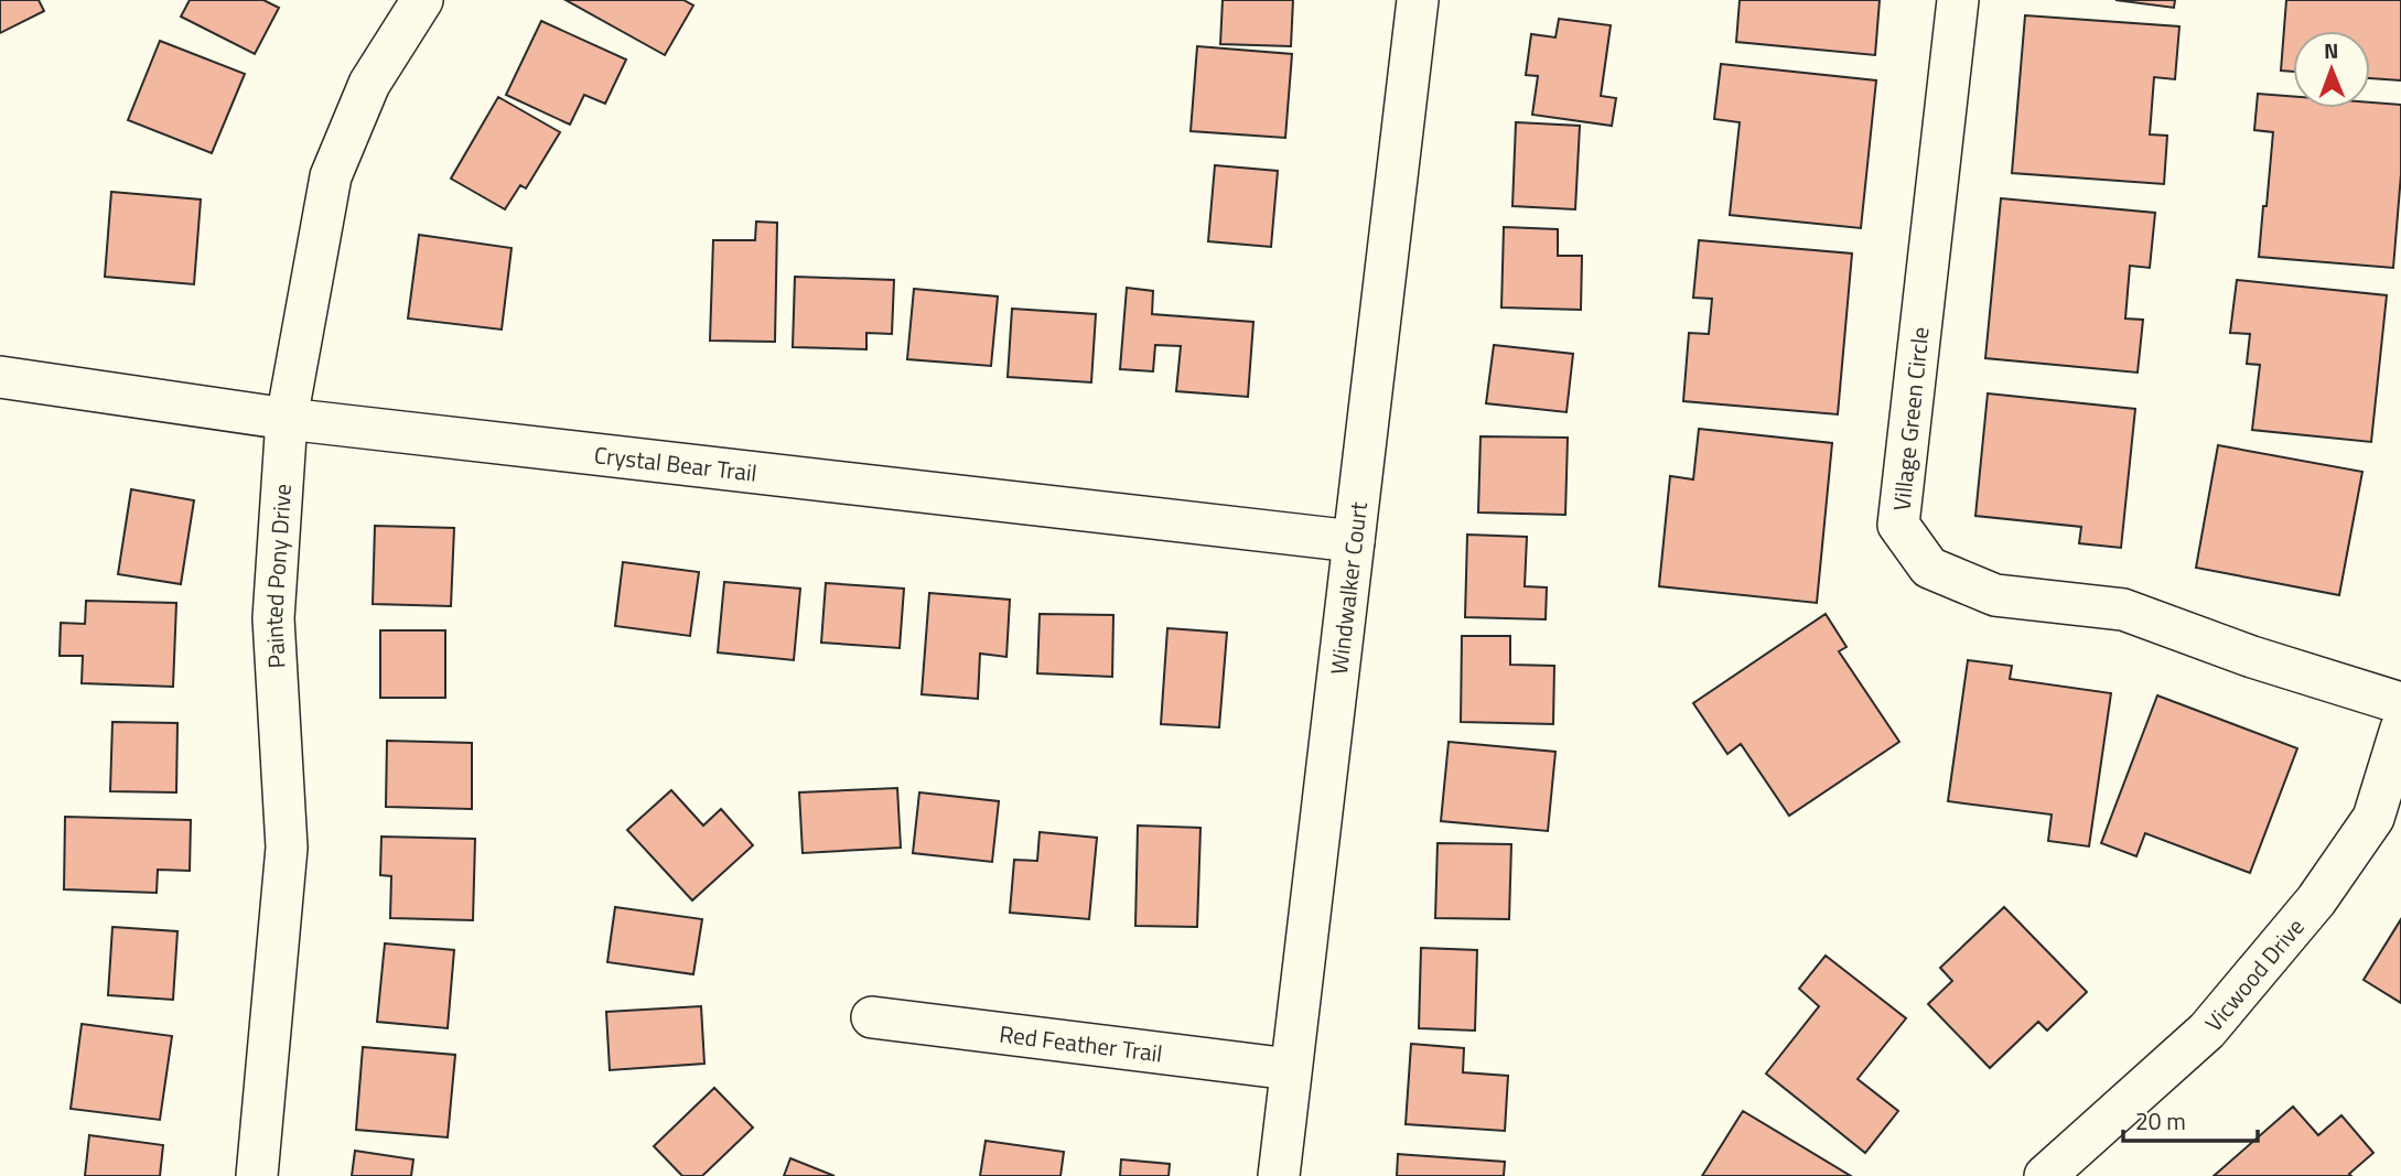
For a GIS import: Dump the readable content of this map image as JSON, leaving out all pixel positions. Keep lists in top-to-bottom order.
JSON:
{
  "streets": {
    "street": [
      "Village Green Circle",
      "Crystal Bear Trail",
      "Painted Pony Drive",
      "Windwalker Court",
      "Vicwood Drive",
      "Red Feather Trail"
    ]
  },
  "crossings": [
    ["Crystal Bear Trail", "Painted Pony Drive"],
    ["Crystal Bear Trail", "Windwalker Court"],
    ["Windwalker Court", "Red Feather Trail"]
  ],
  "scale_bar": "20 m",
  "north": "top"
}
